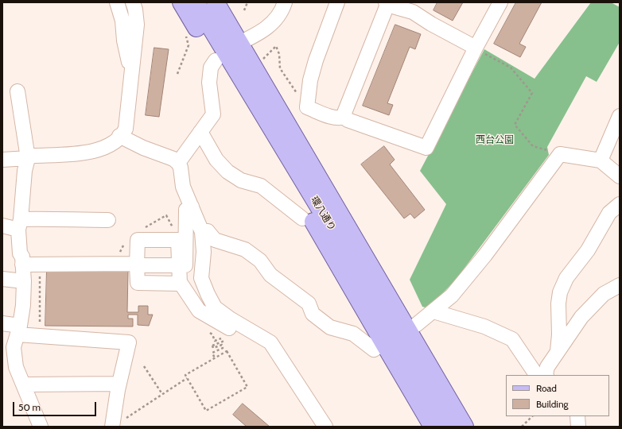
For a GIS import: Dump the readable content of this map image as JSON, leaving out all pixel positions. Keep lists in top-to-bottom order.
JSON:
{
  "streets": {
    "main road": ["環八通り"]
  },
  "parks": ["西台公園"],
  "legend": ["Road", "Building"],
  "scale_bar": "50 m"
}
